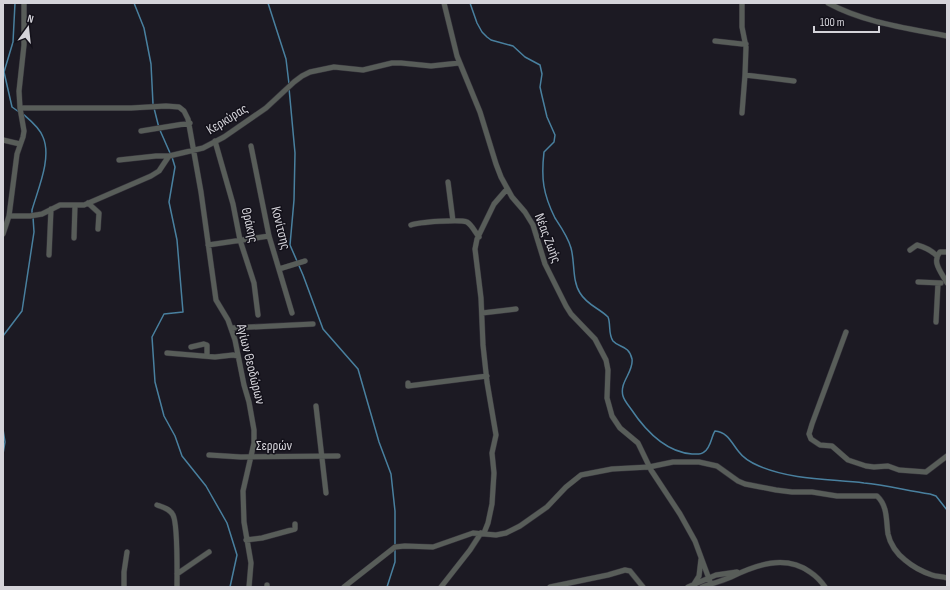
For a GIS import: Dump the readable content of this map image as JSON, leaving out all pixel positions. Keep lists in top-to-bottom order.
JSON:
{
  "streets": {
    "street": [
      "Κερκύρας",
      "Θράκης",
      "Κονίτσης",
      "Νέας Ζωής",
      "Αγίων Θεοδώρων",
      "Σερρών"
    ]
  },
  "crossings": [
    ["Κερκύρας", "Θράκης"],
    ["Κερκύρας", "Νέας Ζωής"],
    ["Κερκύρας", "Αγίων Θεοδώρων"],
    ["Αγίων Θεοδώρων", "Σερρών"]
  ],
  "scale_bar": "100 m",
  "north": "top"
}
